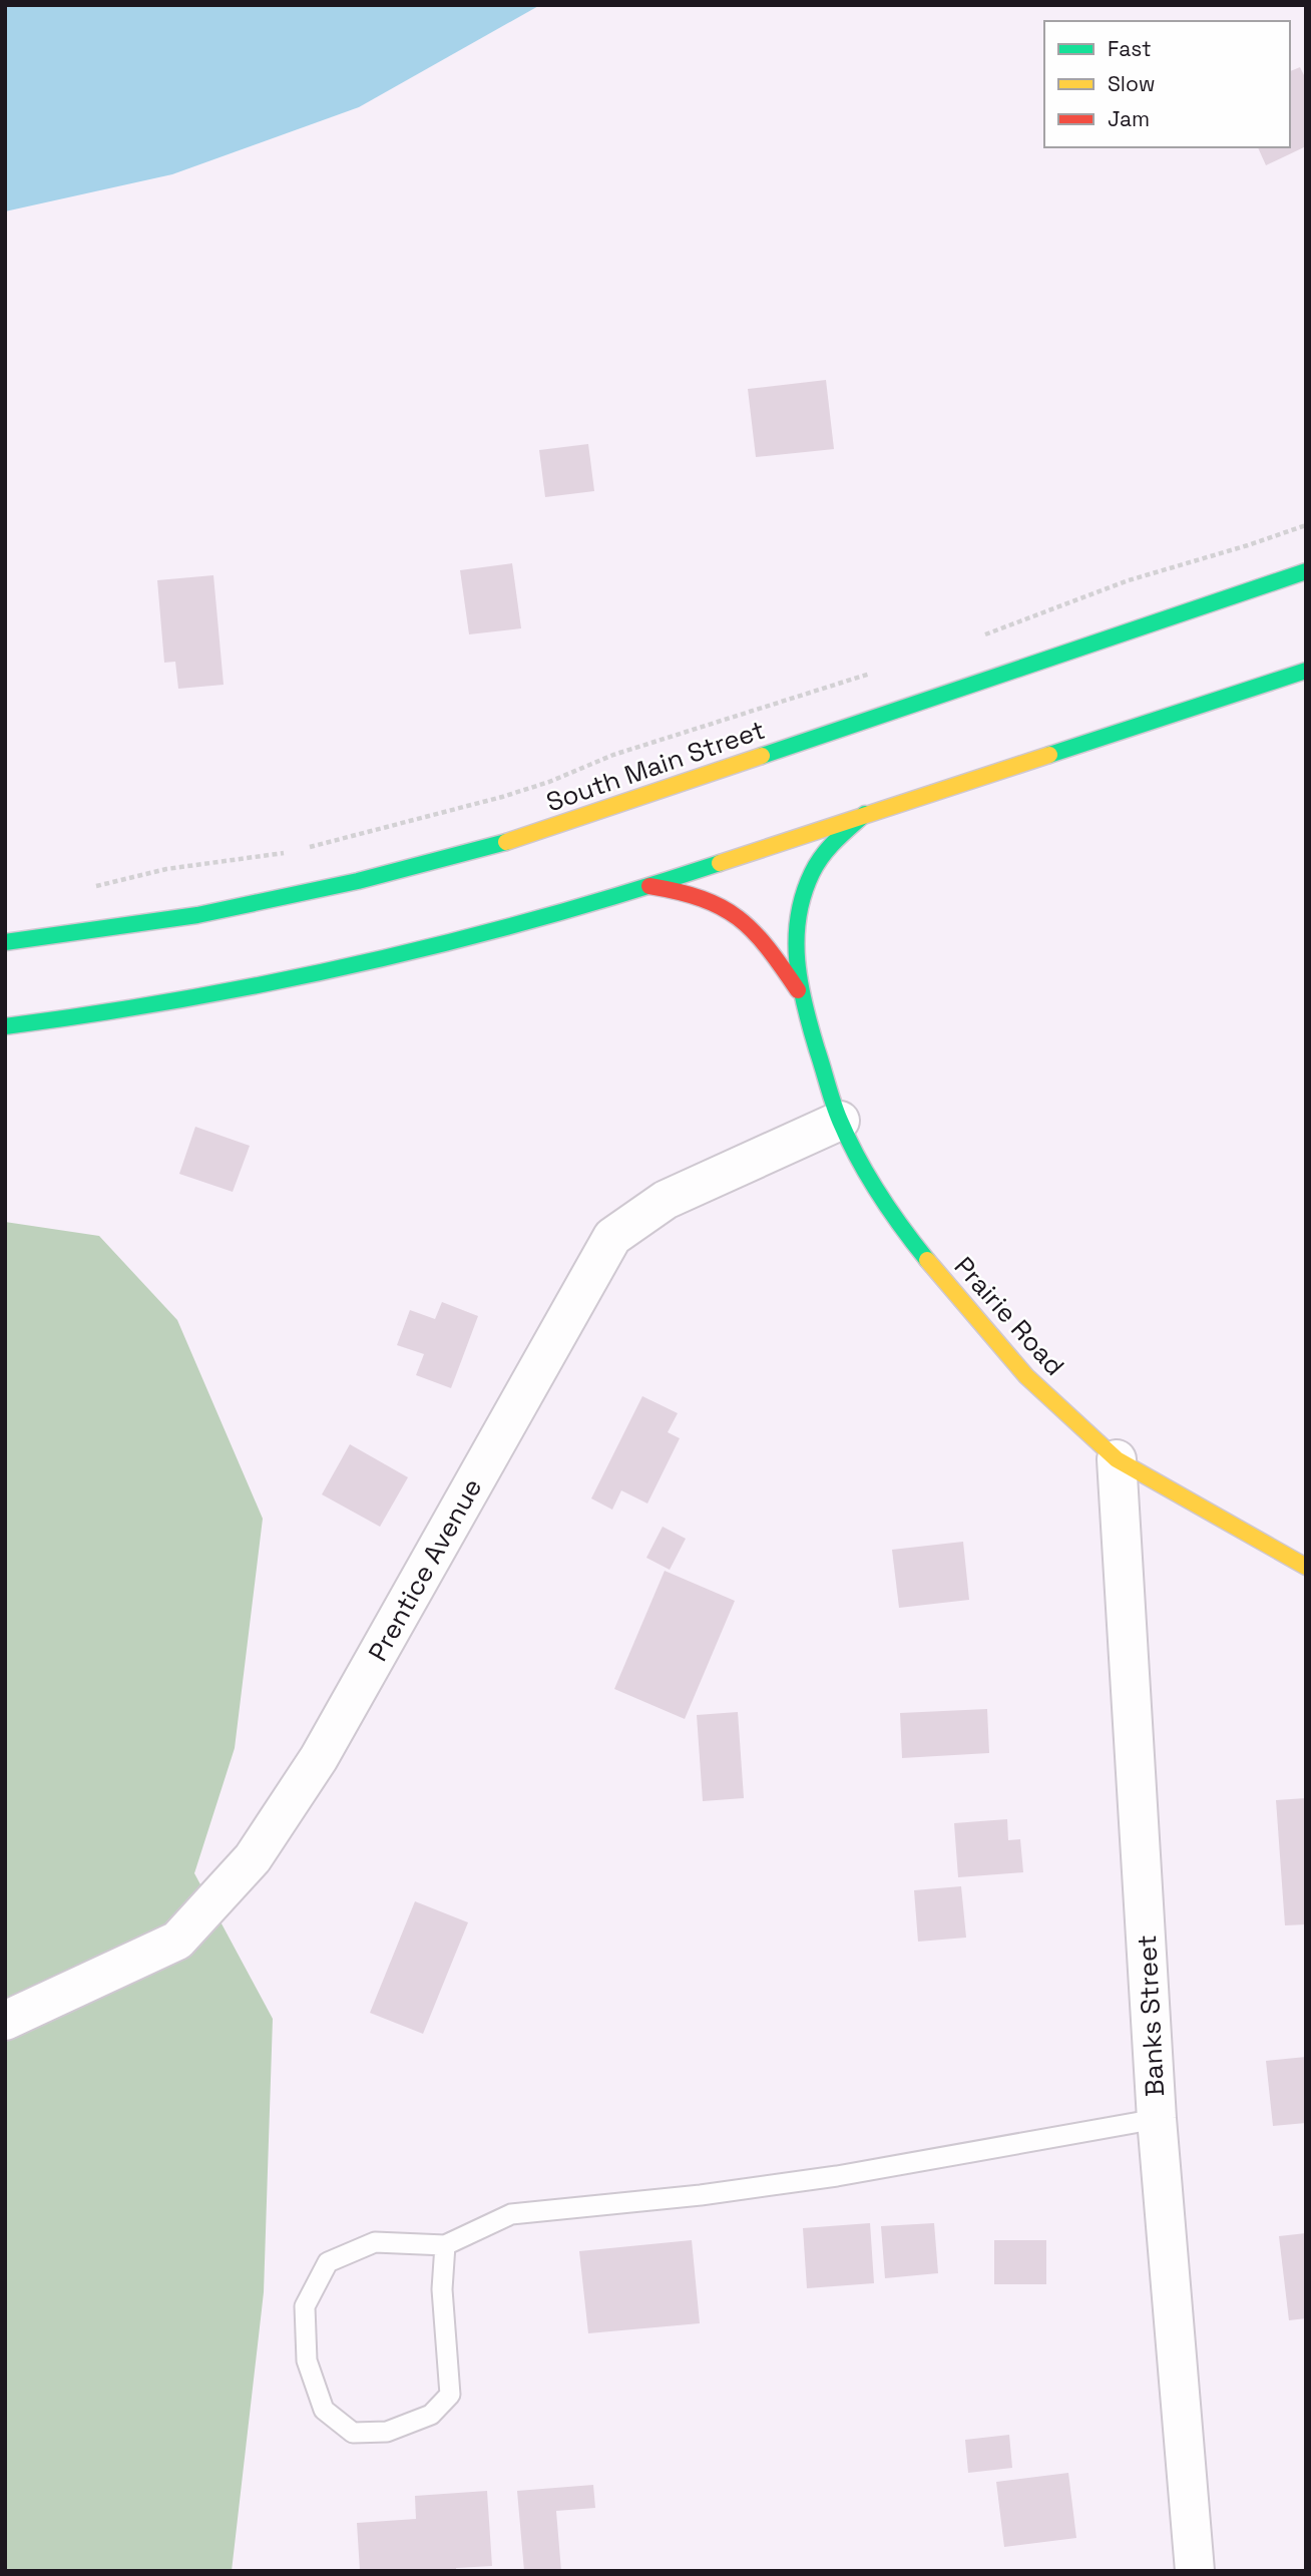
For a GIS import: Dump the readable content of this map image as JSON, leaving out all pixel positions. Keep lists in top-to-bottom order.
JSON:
{
  "streets": {
    "main road": ["South Main Street", "Prairie Road"],
    "street": ["Prentice Avenue", "Banks Street"]
  },
  "crossings": [
    ["Prairie Road", "Prentice Avenue"],
    ["Prairie Road", "Banks Street"]
  ],
  "legend": ["Fast", "Slow", "Jam"]
}
